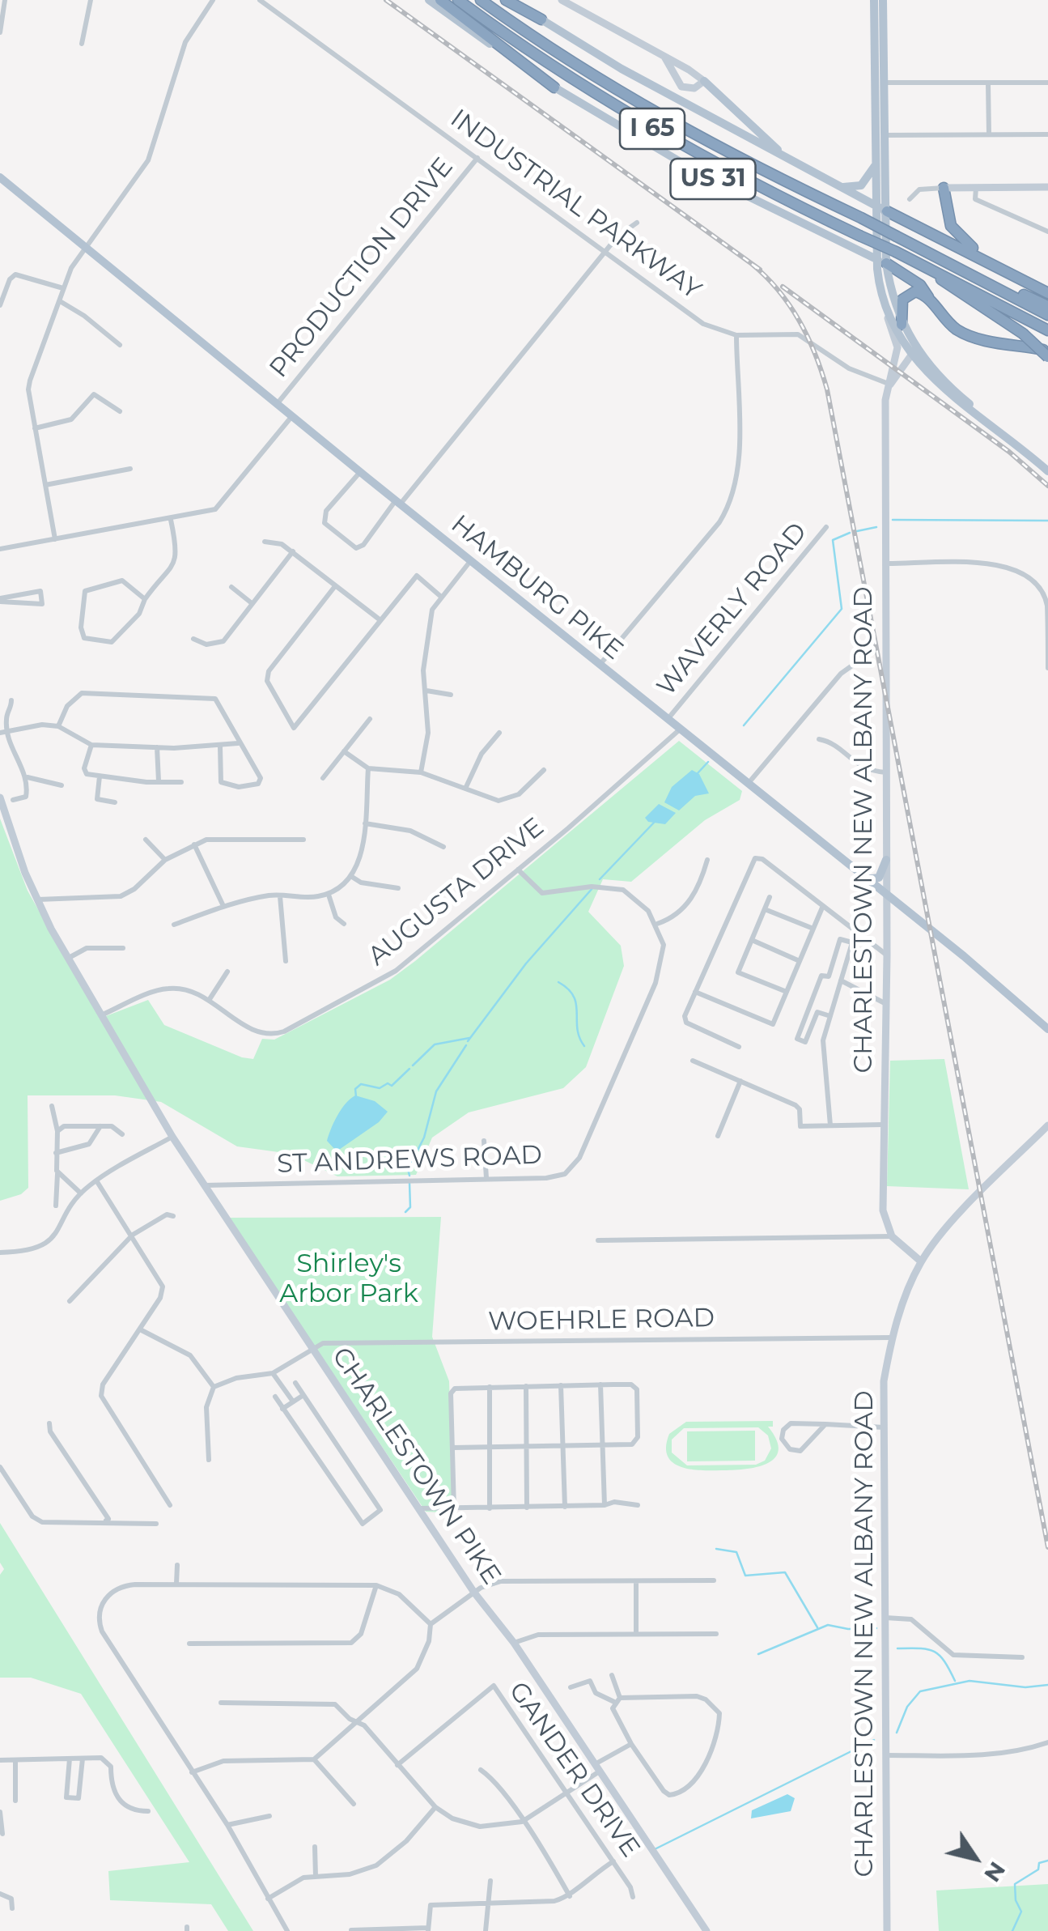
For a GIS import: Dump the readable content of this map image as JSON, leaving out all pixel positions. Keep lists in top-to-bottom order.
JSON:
{
  "streets": {
    "highway": ["I 65"],
    "main road": [
      "US 31",
      "HAMBURG PIKE",
      "CHARLESTOWN NEW ALBANY ROAD",
      "CHARLESTOWN PIKE"
    ],
    "street": [
      "INDUSTRIAL PARKWAY",
      "PRODUCTION DRIVE",
      "WAVERLY ROAD",
      "AUGUSTA DRIVE",
      "ST ANDREWS ROAD",
      "WOEHRLE ROAD",
      "GANDER DRIVE"
    ]
  },
  "crossings": [
    ["INDUSTRIAL PARKWAY", "PRODUCTION DRIVE"],
    ["INDUSTRIAL PARKWAY", "CHARLESTOWN NEW ALBANY ROAD"],
    ["PRODUCTION DRIVE", "HAMBURG PIKE"],
    ["HAMBURG PIKE", "WAVERLY ROAD"],
    ["HAMBURG PIKE", "CHARLESTOWN NEW ALBANY ROAD"],
    ["HAMBURG PIKE", "AUGUSTA DRIVE"],
    ["CHARLESTOWN NEW ALBANY ROAD", "WOEHRLE ROAD"],
    ["AUGUSTA DRIVE", "CHARLESTOWN PIKE"],
    ["ST ANDREWS ROAD", "CHARLESTOWN PIKE"],
    ["WOEHRLE ROAD", "CHARLESTOWN PIKE"]
  ],
  "parks": ["Shirley's Arbor Park"],
  "north": "bottom right"
}
